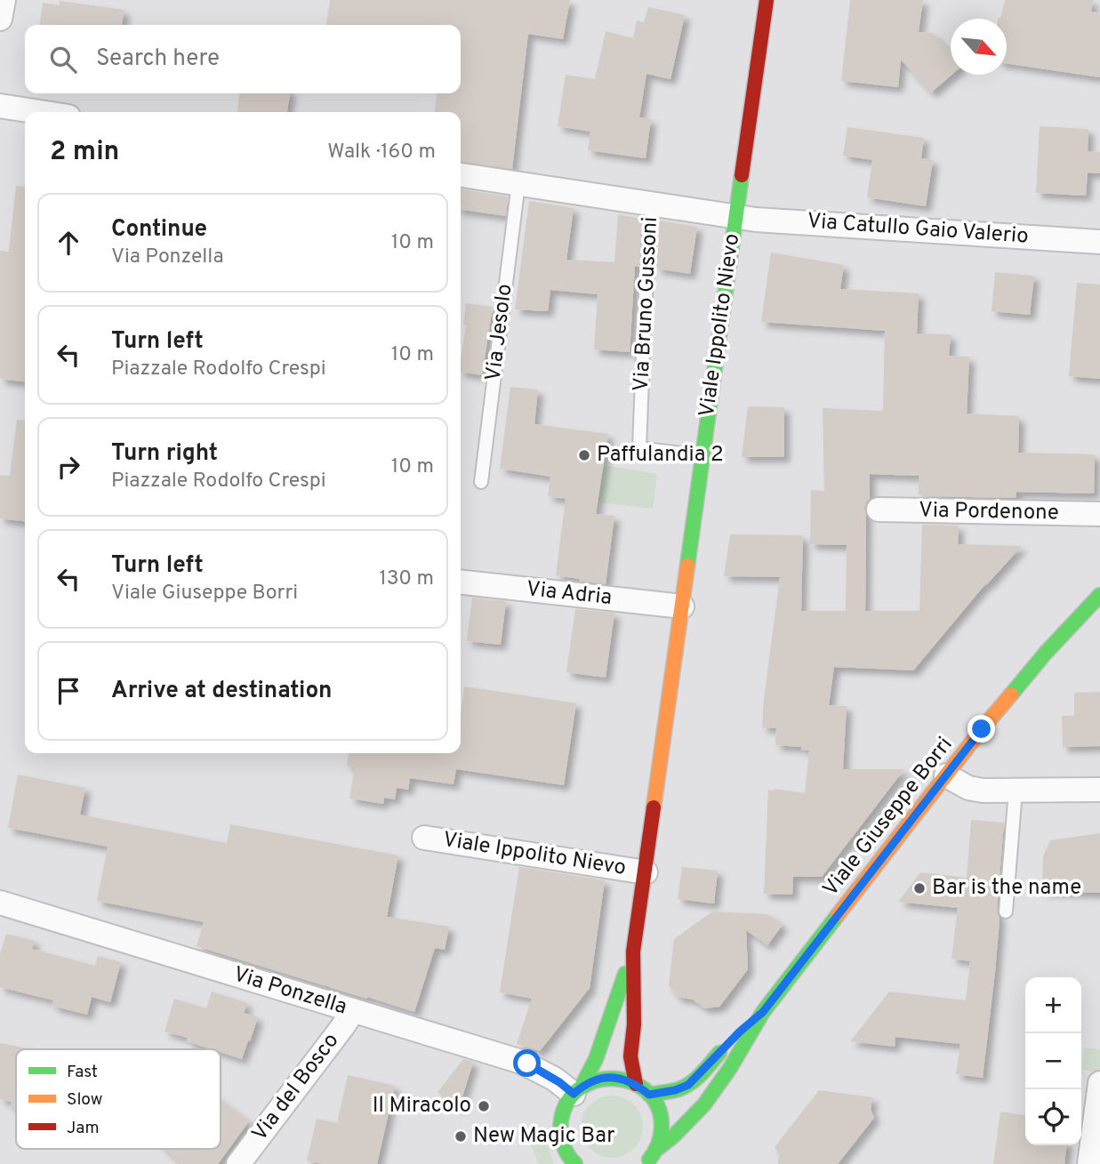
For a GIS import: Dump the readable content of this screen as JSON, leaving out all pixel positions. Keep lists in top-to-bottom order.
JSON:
{
  "streets": {
    "main road": ["Viale Ippolito Nievo", "Viale Giuseppe Borri"],
    "street": [
      "Via Catullo Gaio Valerio",
      "Via Bruno Gussoni",
      "Via Pordenone",
      "Via Adria",
      "Via Ponzella",
      "Via del Bosco"
    ],
    "lane": ["Via Jesolo"]
  },
  "crossings": [
    ["Via Catullo Gaio Valerio", "Via Bruno Gussoni"],
    ["Via Catullo Gaio Valerio", "Viale Ippolito Nievo"],
    ["Via Bruno Gussoni", "Viale Ippolito Nievo"],
    ["Via Bruno Gussoni", "Via Jesolo"],
    ["Viale Ippolito Nievo", "Via Adria"],
    ["Viale Ippolito Nievo", "Via Ponzella"],
    ["Via Ponzella", "Via del Bosco"]
  ],
  "places": [
    "Paffulandia 2",
    "Bar is the name",
    "Il Miracolo",
    "New Magic Bar"
  ],
  "legend": ["Fast", "Slow", "Jam"],
  "north": "bottom right",
  "page": {
    "search": "Search here",
    "heading": ["2 min", "Walk · 160 m"],
    "list": [
      ["Continue", "Via Ponzella", "10 m"],
      ["Turn left", "Piazzale Rodolfo Crespi", "10 m"],
      ["Turn right", "Piazzale Rodolfo Crespi", "10 m"],
      ["Turn left", "Viale Giuseppe Borri", "130 m"],
      "Arrive at destination"
    ],
    "map_buttons": ["+", "−"]
  }
}
